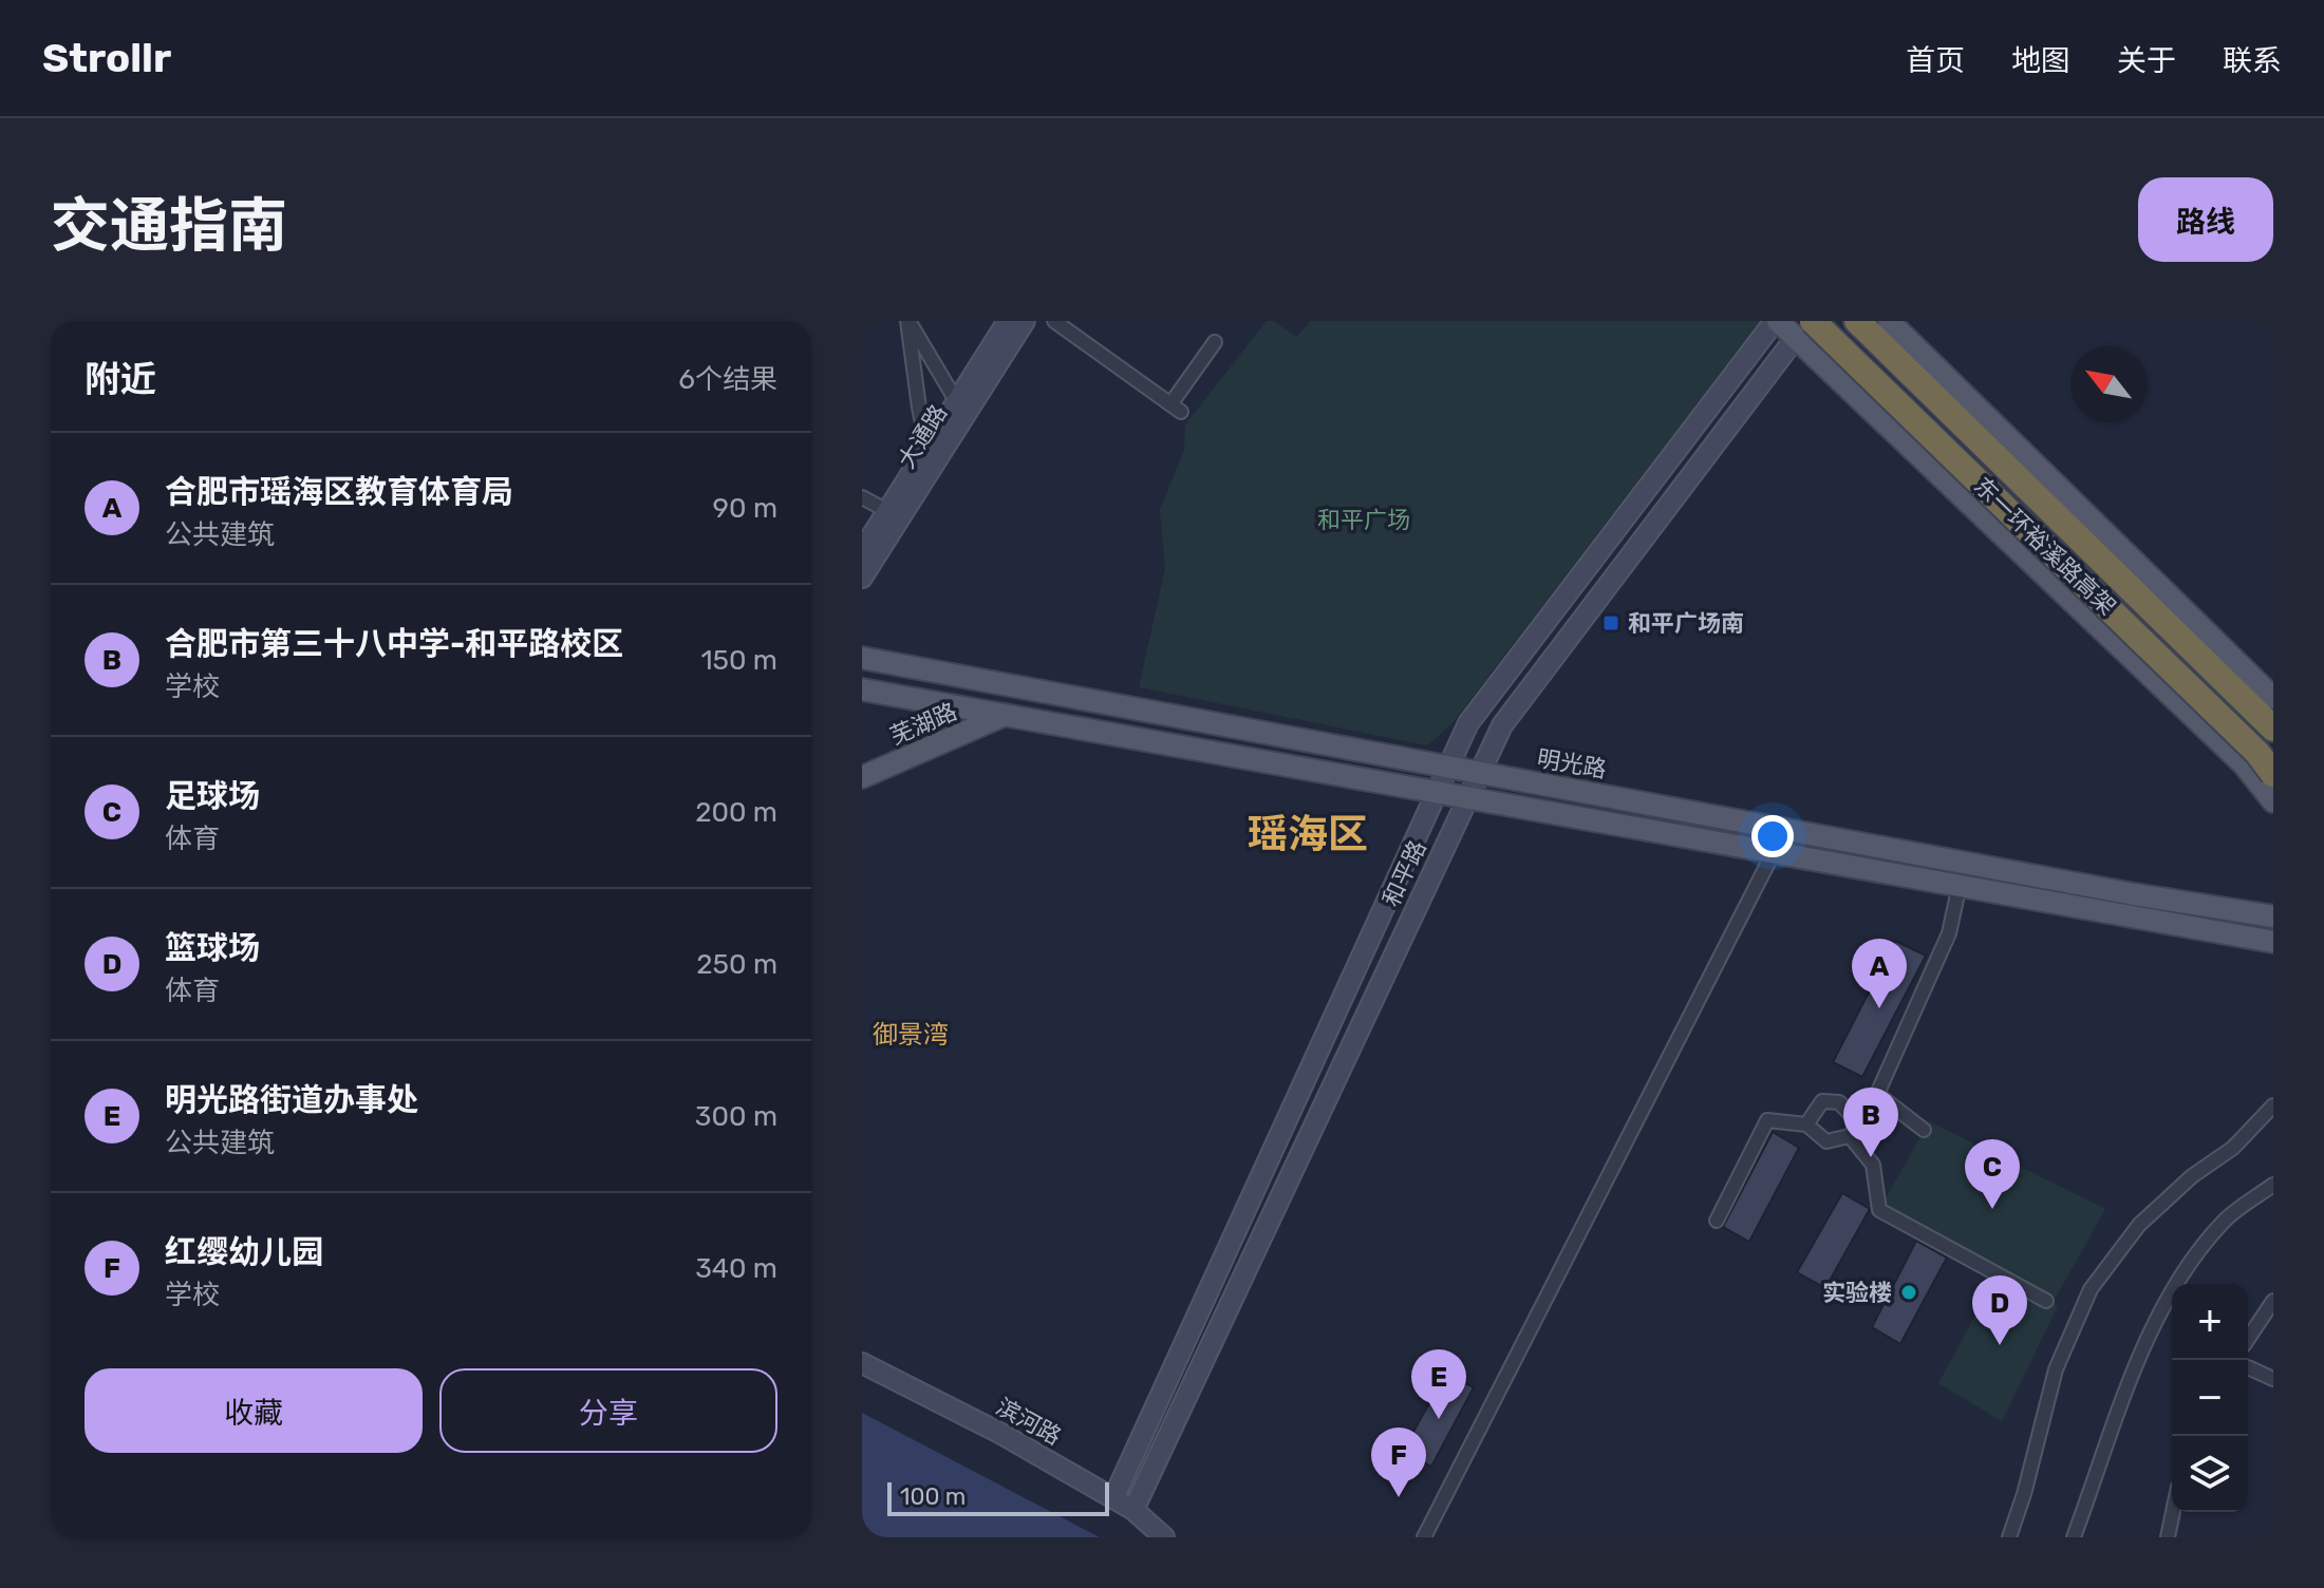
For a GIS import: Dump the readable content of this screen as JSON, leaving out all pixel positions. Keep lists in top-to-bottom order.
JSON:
{
  "streets": {
    "highway": ["东一环裕溪路高架"],
    "main road": [
      "大通路",
      "芜湖路",
      "明光路",
      "和平路",
      "滨河路"
    ]
  },
  "crossings": [
    ["东一环裕溪路高架", "和平路"],
    ["明光路", "和平路"],
    ["和平路", "滨河路"]
  ],
  "districts": ["瑶海区", "御景湾"],
  "parks": ["和平广场"],
  "places": {
    "transit": ["和平广场南"],
    "other": ["实验楼"]
  },
  "scale_bar": "100 m",
  "north": "top left",
  "page": {
    "header": "Strollr",
    "nav": [
      "首页",
      "地图",
      "关于",
      "联系"
    ],
    "title": "交通指南",
    "buttons": [
      "路线",
      ["收藏", "分享"]
    ],
    "heading": ["附近", "6个结果"],
    "list": [
      {
        "mark": "A",
        "name": "合肥市瑶海区教育体育局",
        "note": "公共建筑",
        "value": "90 m"
      },
      {
        "mark": "B",
        "name": "合肥市第三十八中学-和平路校区",
        "note": "学校",
        "value": "150 m"
      },
      {
        "mark": "C",
        "name": "足球场",
        "note": "体育",
        "value": "200 m"
      },
      {
        "mark": "D",
        "name": "篮球场",
        "note": "体育",
        "value": "250 m"
      },
      {
        "mark": "E",
        "name": "明光路街道办事处",
        "note": "公共建筑",
        "value": "300 m"
      },
      {
        "mark": "F",
        "name": "红缨幼儿园",
        "note": "学校",
        "value": "340 m"
      }
    ],
    "pins": [
      "A",
      "B",
      "C",
      "D",
      "E",
      "F"
    ],
    "map_buttons": ["+", "−"],
    "scale": "100 m"
  }
}
